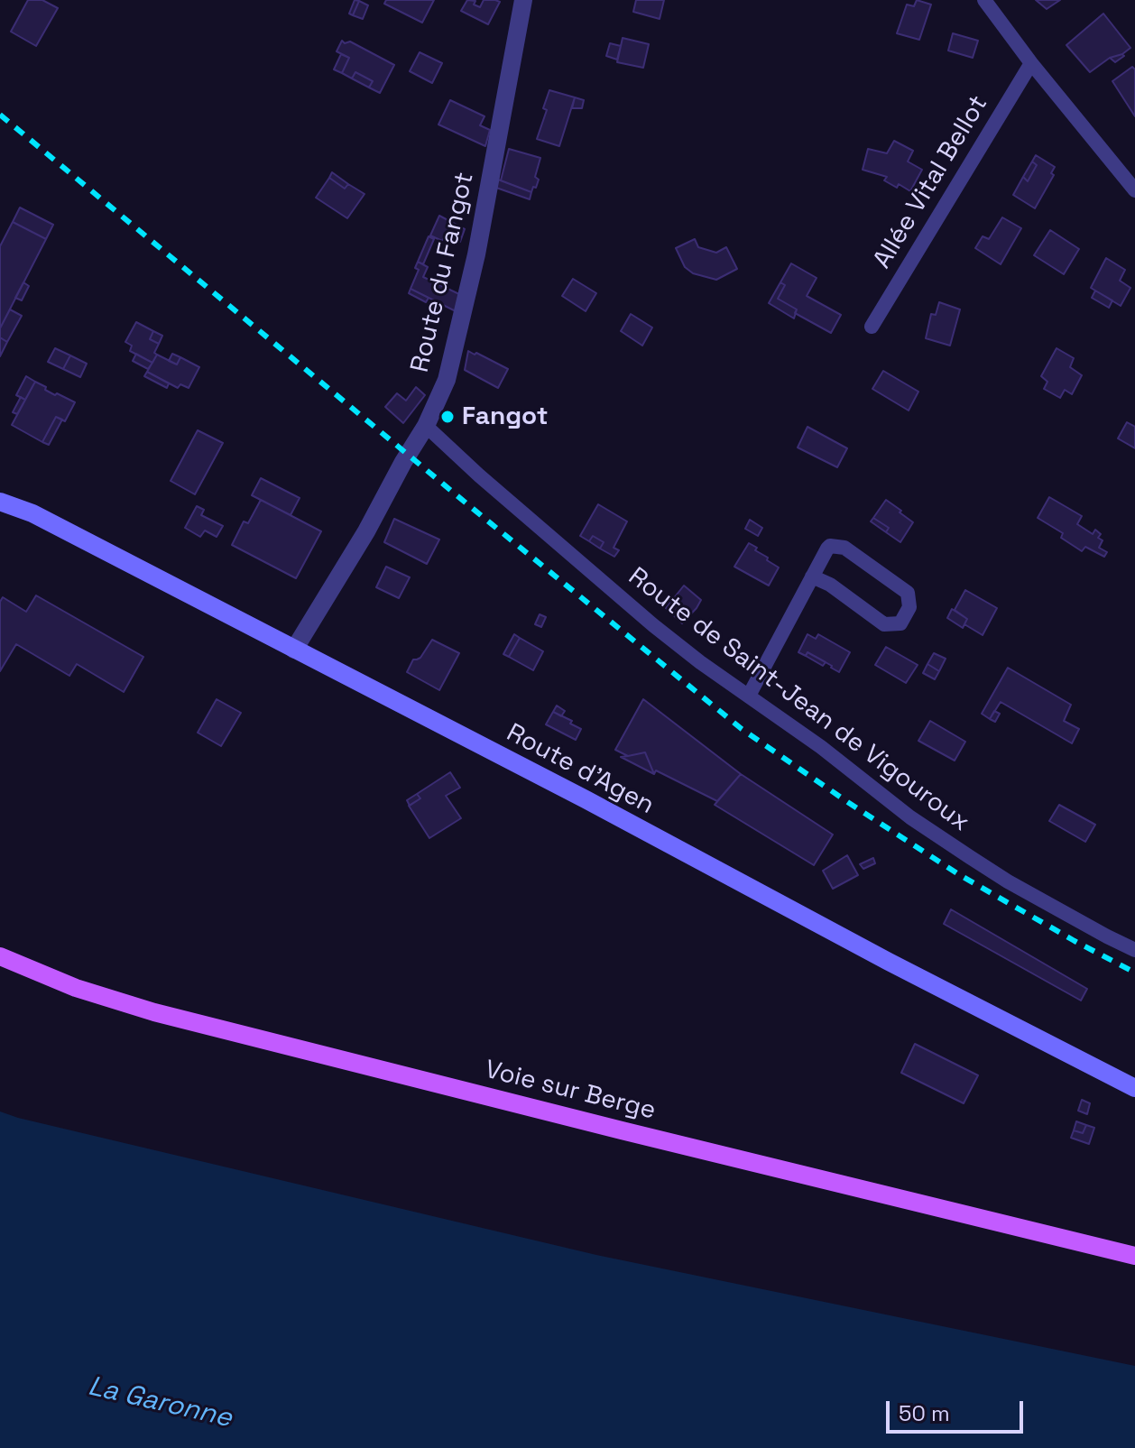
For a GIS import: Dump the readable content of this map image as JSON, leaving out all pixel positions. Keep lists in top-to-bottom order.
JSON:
{
  "streets": {
    "main road": ["Route d'Agen", "Voie sur Berge"],
    "street": ["Allée Vital Bellot", "Route du Fangot", "Route de Saint-Jean de Vigouroux"]
  },
  "crossings": [
    ["Route du Fangot", "Route de Saint-Jean de Vigouroux"],
    ["Route du Fangot", "Route d'Agen"]
  ],
  "water": ["La Garonne"],
  "places": ["Fangot"],
  "scale_bar": "50 m"
}
